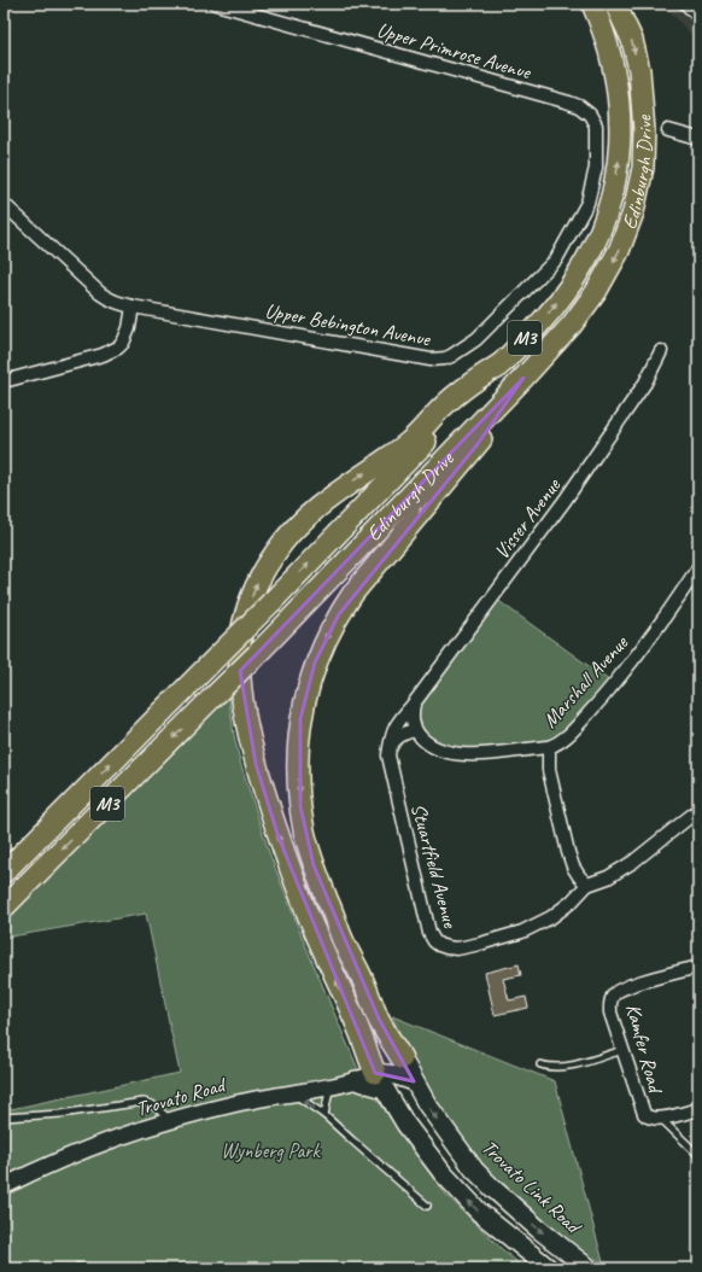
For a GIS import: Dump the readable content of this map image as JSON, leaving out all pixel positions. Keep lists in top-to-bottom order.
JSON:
{
  "streets": {
    "highway": ["Edinburgh Drive", "M3"],
    "main road": ["Trovato Link Road"],
    "street": [
      "Upper Primrose Avenue",
      "Upper Bebington Avenue",
      "Visser Avenue",
      "Marshall Avenue",
      "Stuartfield Avenue",
      "Kamfer Road",
      "Trovato Road"
    ]
  },
  "crossings": [
    ["Upper Primrose Avenue", "Upper Bebington Avenue"],
    ["Visser Avenue", "Stuartfield Avenue"],
    ["Marshall Avenue", "Stuartfield Avenue"]
  ],
  "parks": ["Wynberg Park"]
}
